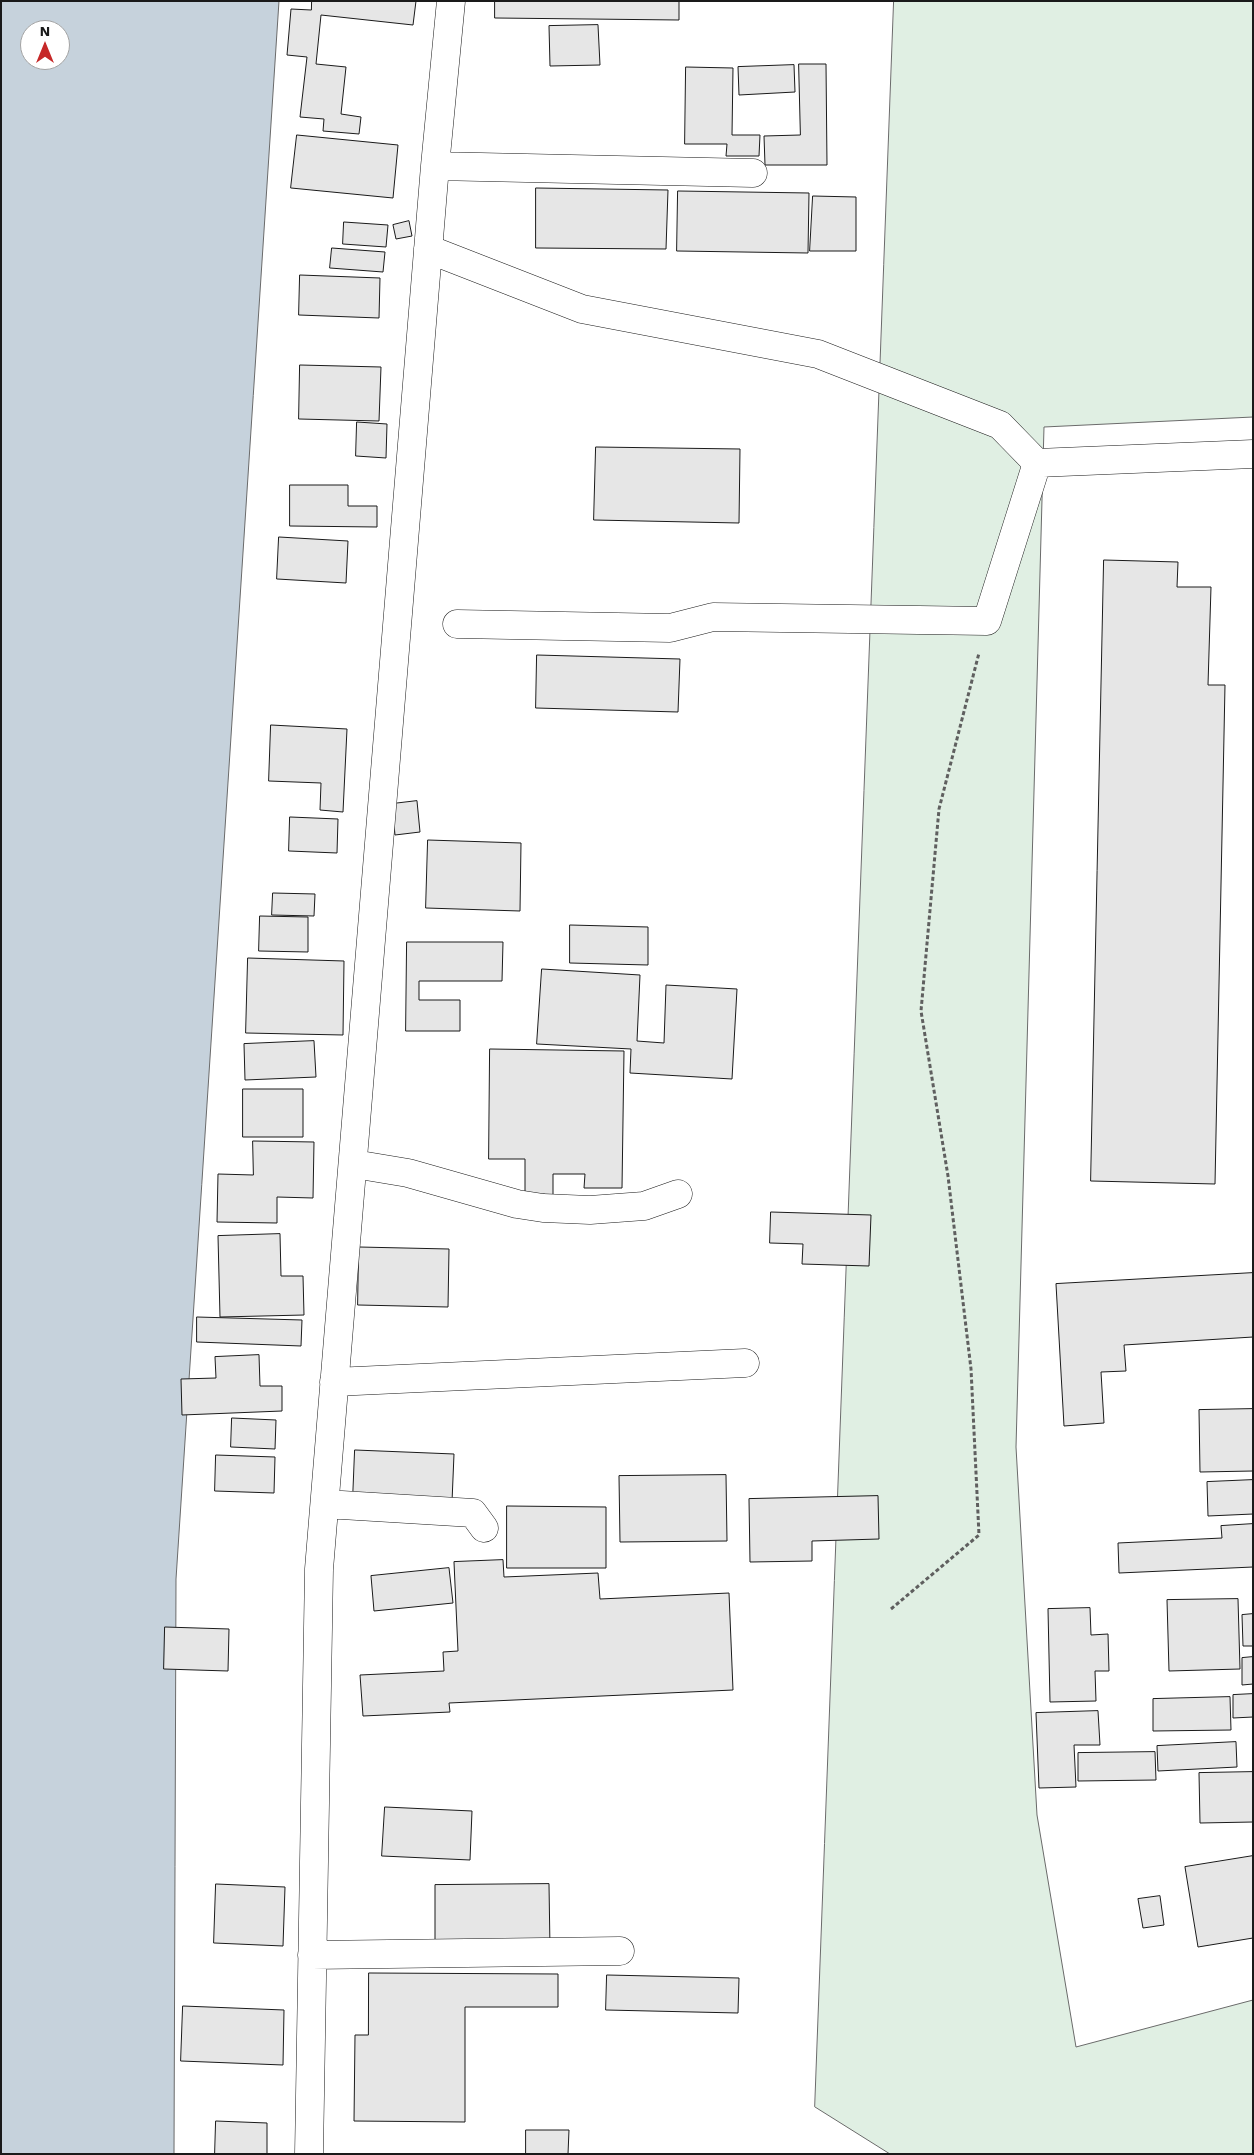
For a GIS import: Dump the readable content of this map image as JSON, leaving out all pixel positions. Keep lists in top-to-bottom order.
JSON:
{
  "north": "top"
}
